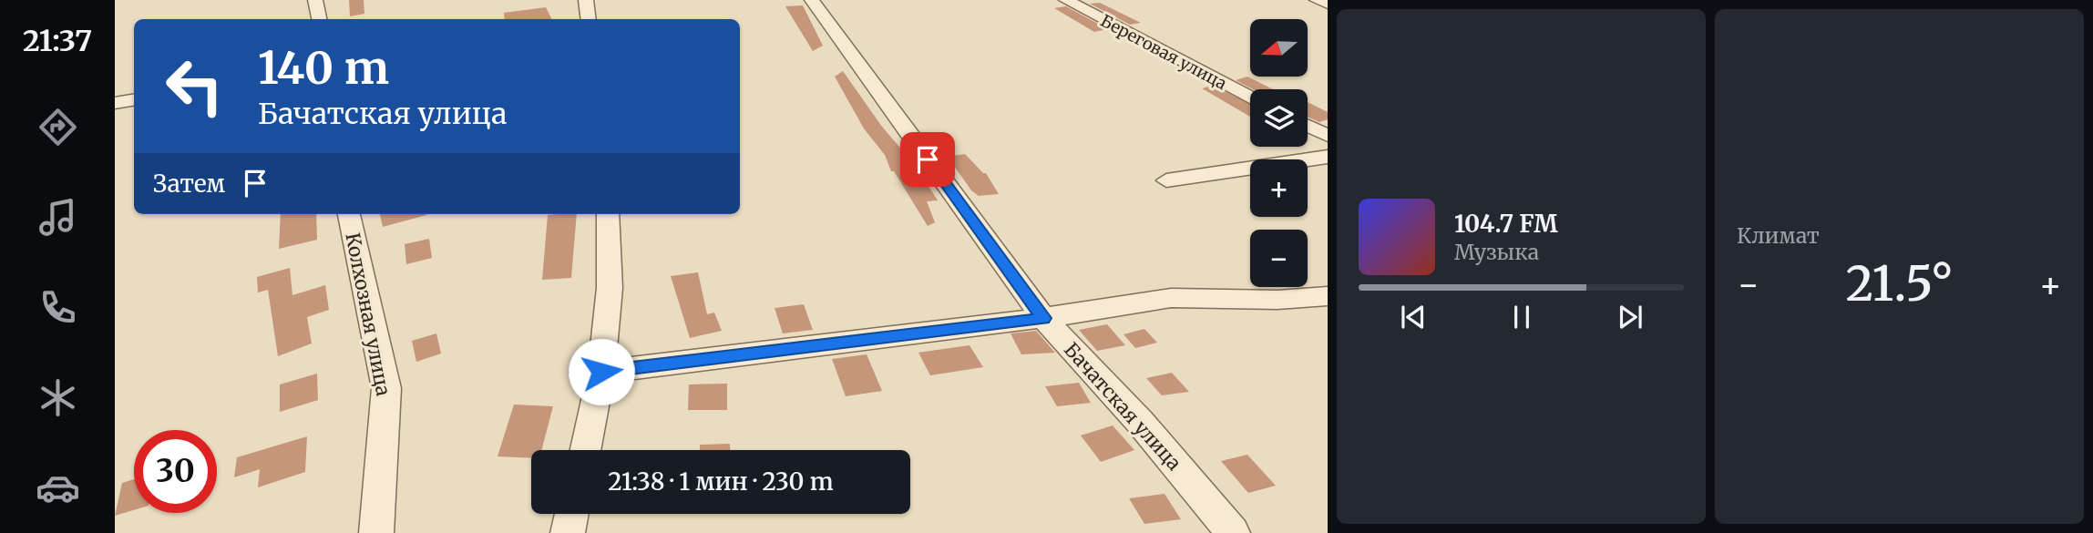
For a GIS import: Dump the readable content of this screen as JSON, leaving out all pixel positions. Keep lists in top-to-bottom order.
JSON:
{
  "streets": {
    "street": ["Береговая улица", "Колхозная улица", "Бачатская улица"]
  },
  "north": "left",
  "page": {
    "tabs": "21:37",
    "tile": "Климат",
    "map_buttons": ["+", "−"],
    "turn": ["140 m", "Бачатская улица"],
    "then": "Затем",
    "song": ["104.7 FM", "Музыка"],
    "heat": ["−", "21.5°", "+"],
    "limit": "30",
    "trip": "21:38 · 1 мин · 230 m"
  }
}
